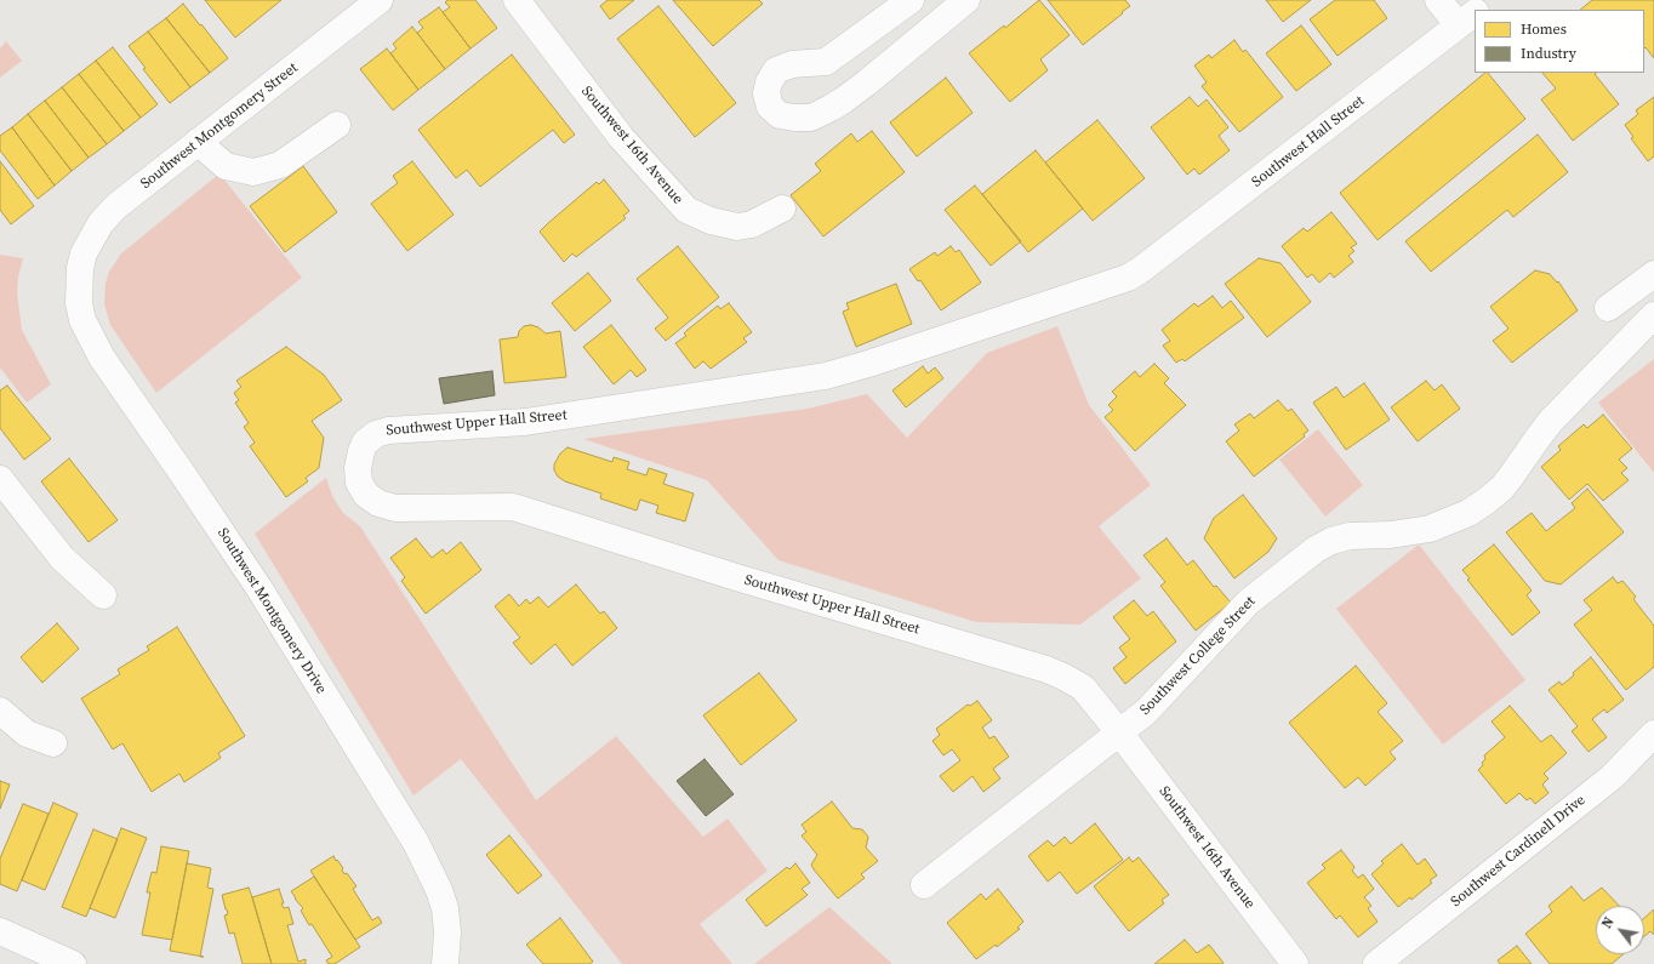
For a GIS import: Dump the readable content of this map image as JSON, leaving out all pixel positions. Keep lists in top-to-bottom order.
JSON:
{
  "streets": {
    "street": [
      "Southwest Montgomery Street",
      "Southwest Hall Street",
      "Southwest 16th Avenue",
      "Southwest Upper Hall Street",
      "Southwest Montgomery Drive",
      "Southwest College Street",
      "Southwest Cardinell Drive"
    ]
  },
  "crossings": [
    ["Southwest Montgomery Street", "Southwest Montgomery Drive"],
    ["Southwest Hall Street", "Southwest Upper Hall Street"],
    ["Southwest 16th Avenue", "Southwest Upper Hall Street"],
    ["Southwest 16th Avenue", "Southwest College Street"],
    ["Southwest Upper Hall Street", "Southwest College Street"]
  ],
  "legend": ["Homes", "Industry"],
  "north": "top left"
}
